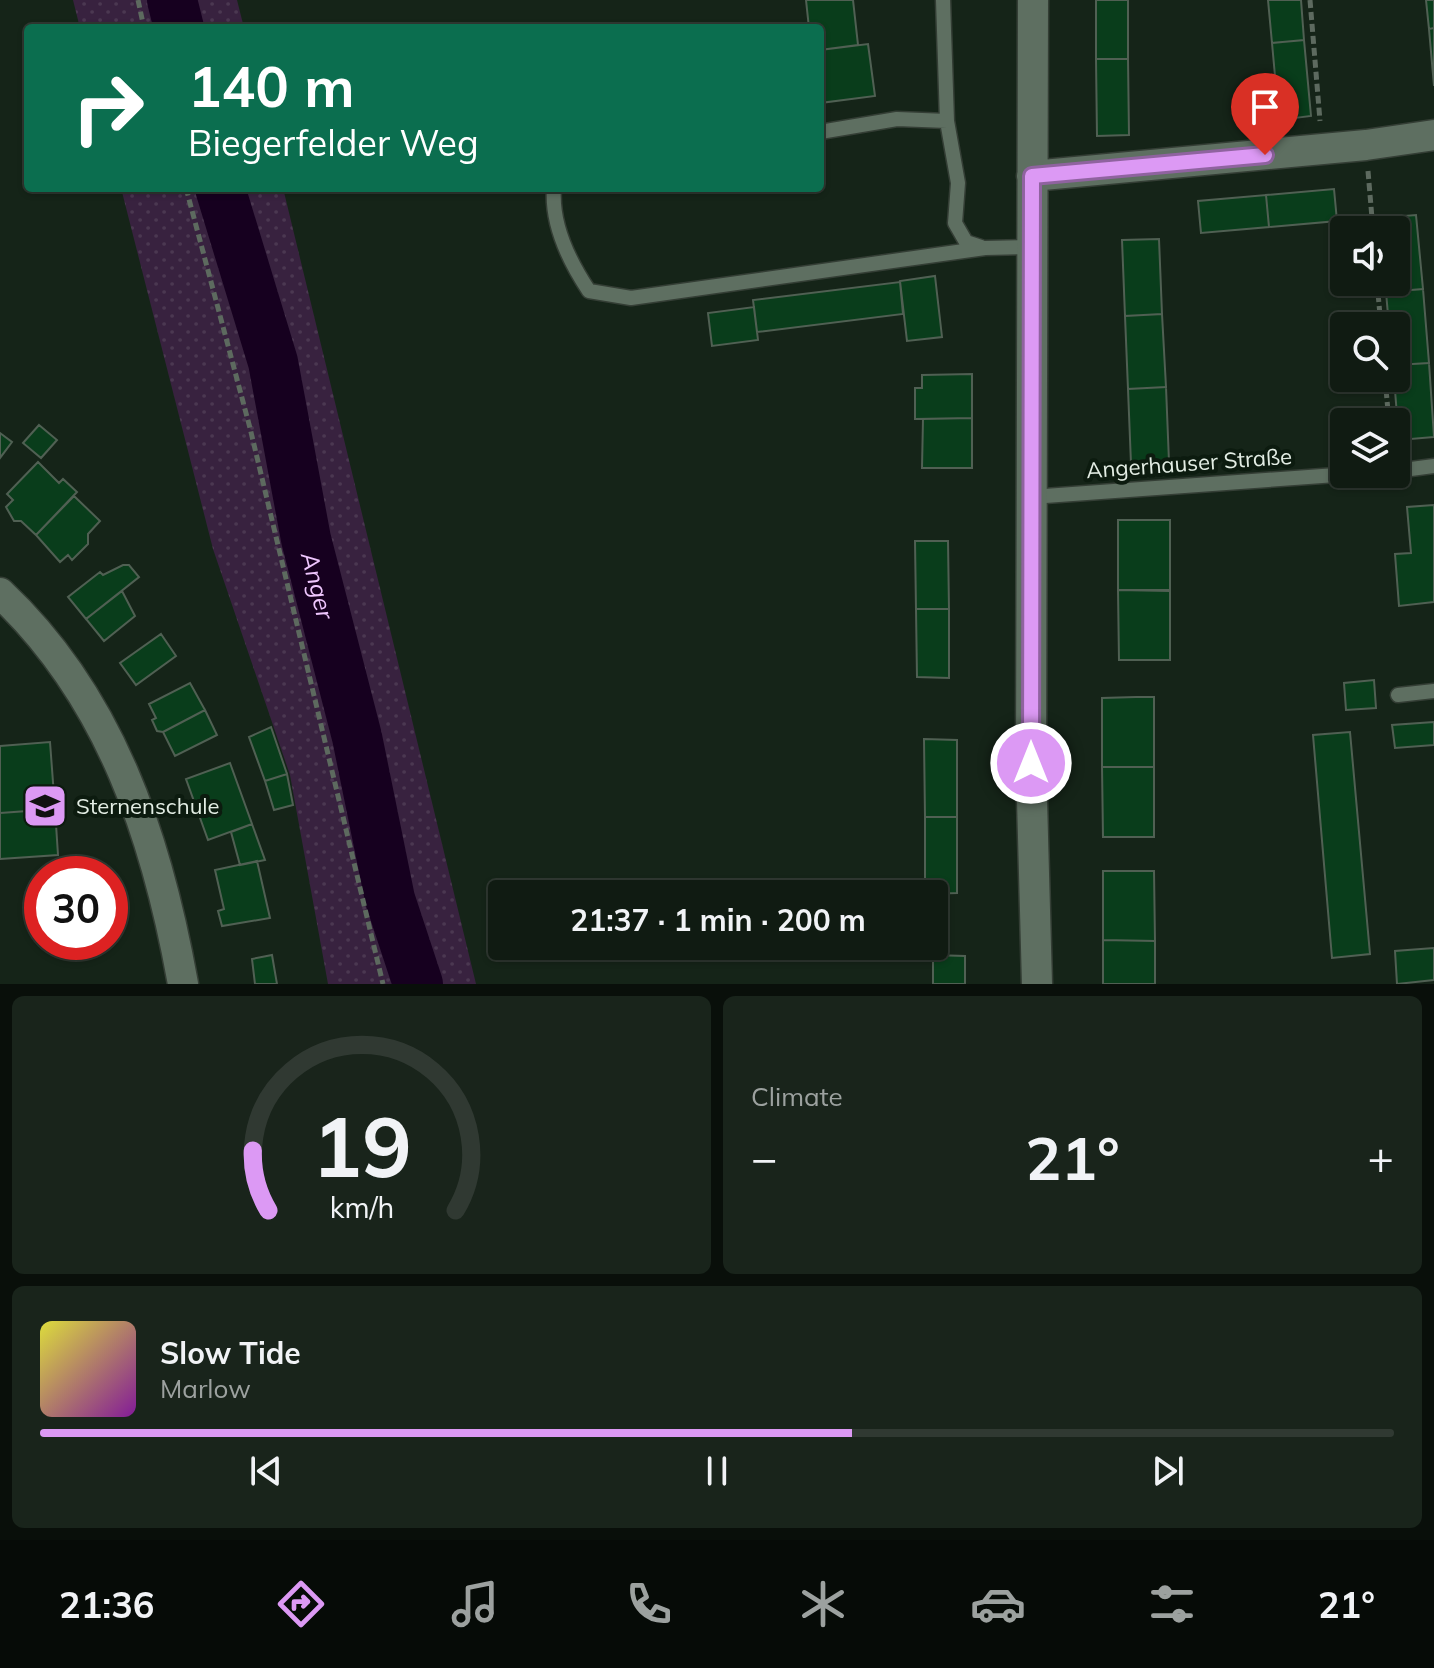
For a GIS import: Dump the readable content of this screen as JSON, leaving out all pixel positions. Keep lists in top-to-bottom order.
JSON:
{
  "streets": {
    "lane": ["Angerhauser Straße"]
  },
  "water": ["Anger"],
  "places": {
    "school or university": ["Sternenschule"]
  },
  "page": {
    "turn": ["140 m", "Biegerfelder Weg"],
    "limit": "30",
    "trip": "21:37 · 1 min · 200 m",
    "tile": "Climate",
    "heat": ["−", "21°", "+"],
    "song": ["Slow Tide", "Marlow"],
    "tabs": ["21:36", "21°"],
    "gauge": ["19", "km/h"]
  }
}
